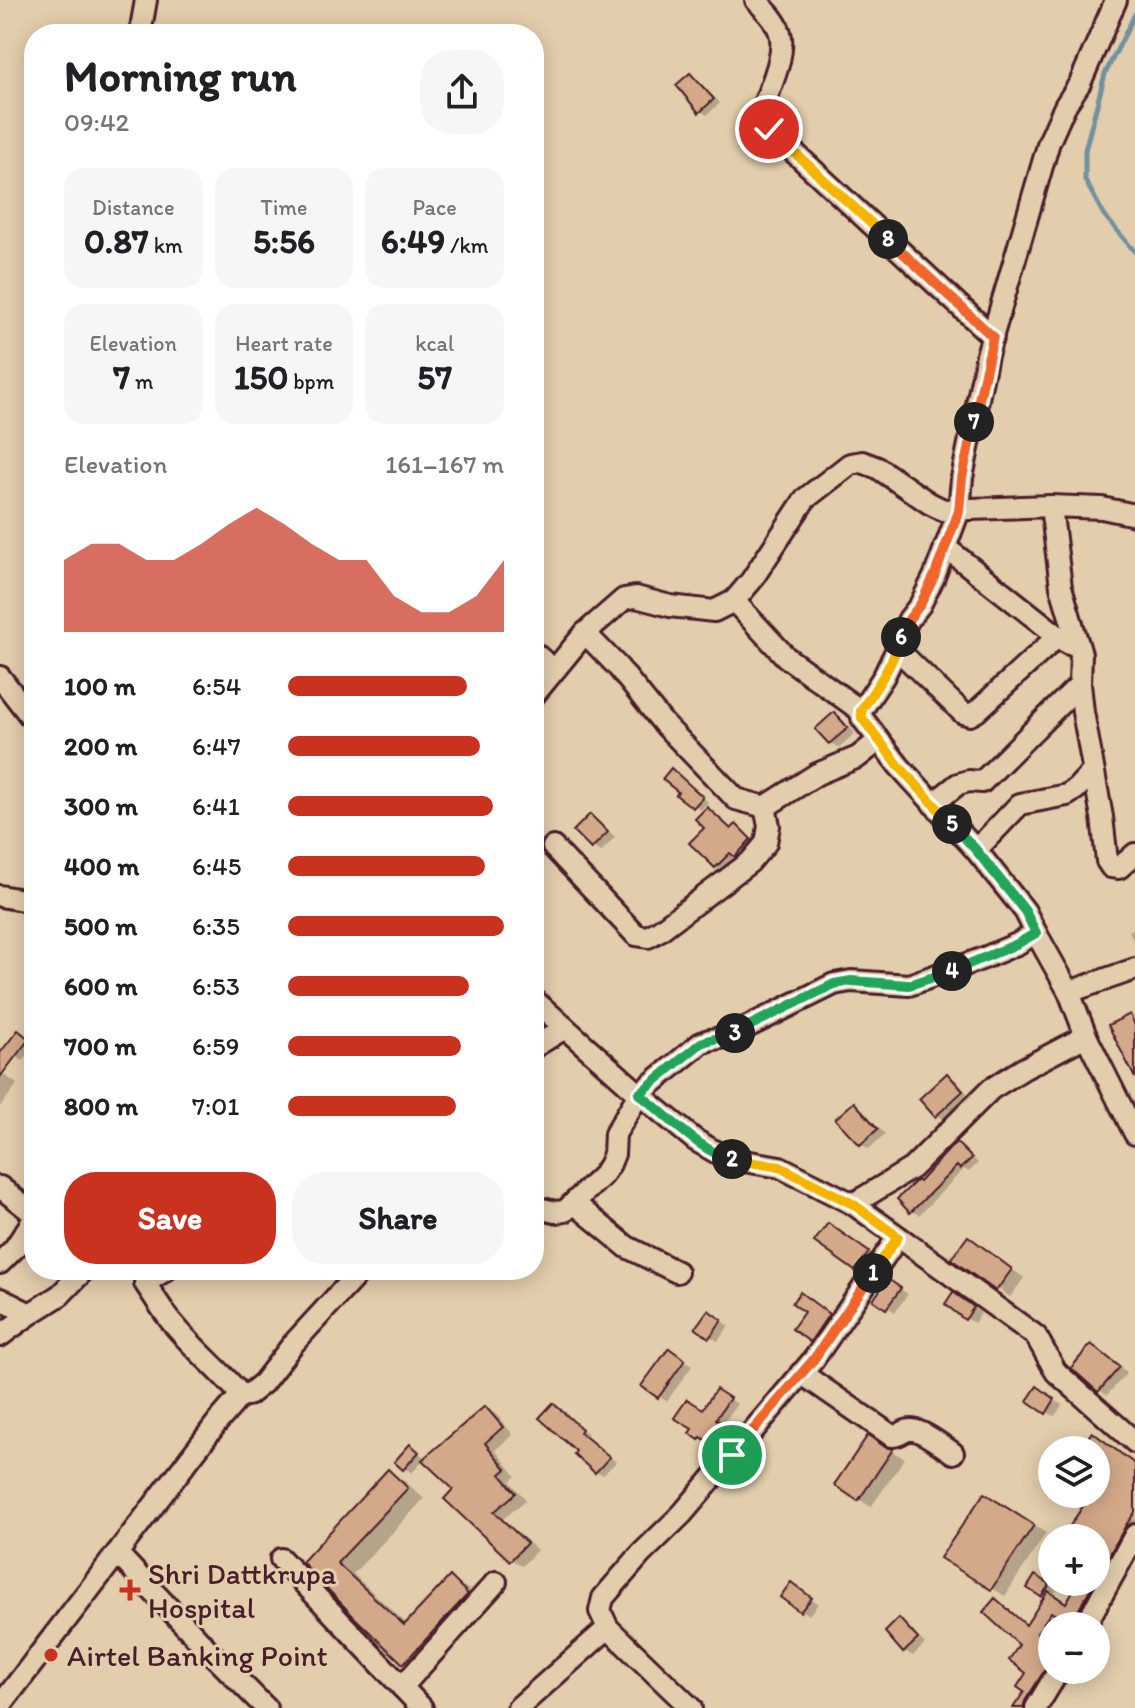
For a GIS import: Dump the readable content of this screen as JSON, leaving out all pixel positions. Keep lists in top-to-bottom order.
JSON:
{
  "places": {
    "health": ["Shri Dattkrupa Hospital"],
    "other": ["Airtel Banking Point"]
  },
  "page": {
    "heading": ["Morning run", "09:42"],
    "stats": [
      ["Distance", "0.87 km"],
      ["Time", "5:56"],
      ["Pace", "6:49 /km"],
      ["Elevation", "7 m"],
      ["Heart rate", "150 bpm"],
      ["kcal", "57"]
    ],
    "pins": [
      "8",
      "7",
      "6",
      "5",
      "4",
      "3",
      "2",
      "1"
    ],
    "chart": ["Elevation", "161–167 m"],
    "list": [
      {
        "name": "100 m",
        "note": "6:54"
      },
      {
        "name": "200 m",
        "note": "6:47"
      },
      {
        "name": "300 m",
        "note": "6:41"
      },
      {
        "name": "400 m",
        "note": "6:45"
      },
      {
        "name": "500 m",
        "note": "6:35"
      },
      {
        "name": "600 m",
        "note": "6:53"
      },
      {
        "name": "700 m",
        "note": "6:59"
      },
      {
        "name": "800 m",
        "note": "7:01"
      }
    ],
    "buttons": ["Save", "Share"],
    "map_buttons": ["+", "−"]
  }
}
